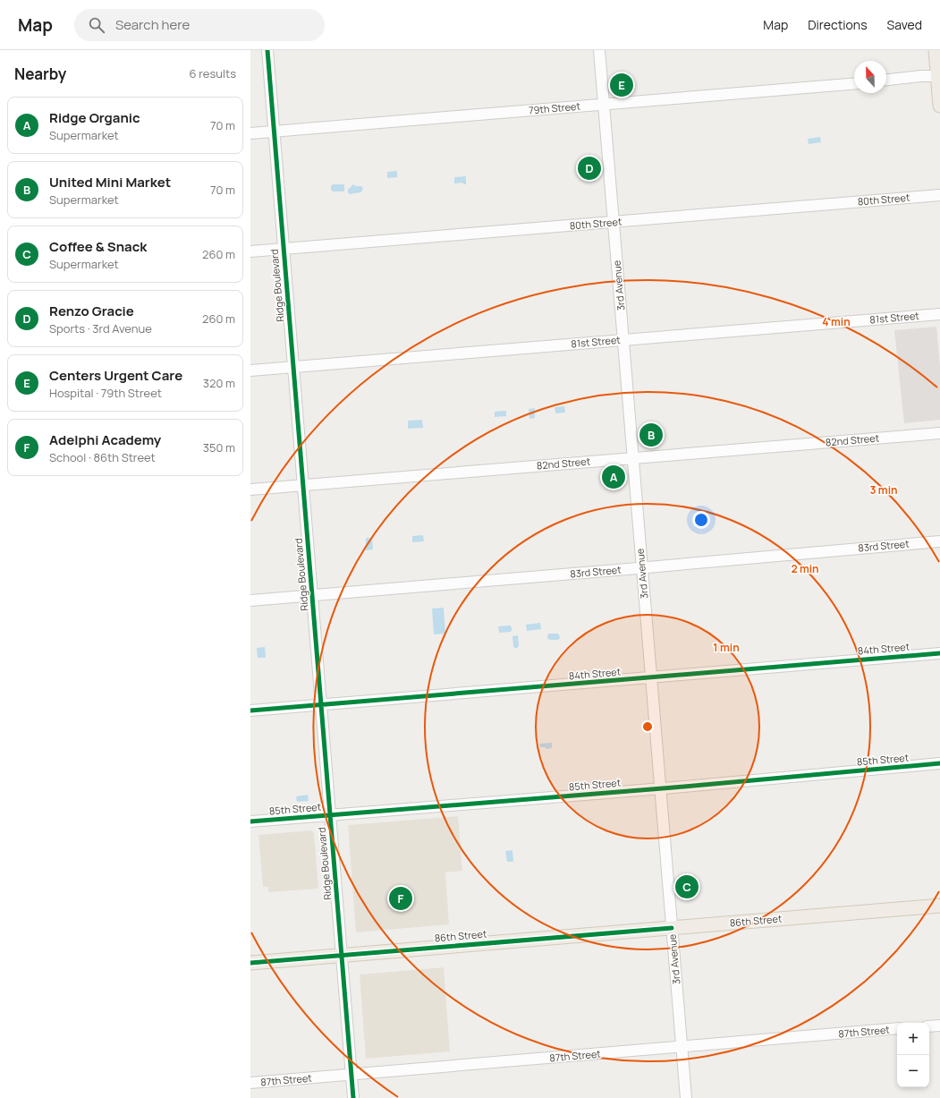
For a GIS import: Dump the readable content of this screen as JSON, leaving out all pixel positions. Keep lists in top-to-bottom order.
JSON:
{
  "streets": {
    "main road": ["86th Street"],
    "street": [
      "79th Street",
      "80th Street",
      "Ridge Boulevard",
      "3rd Avenue",
      "81st Street",
      "82nd Street",
      "83rd Street",
      "84th Street",
      "85th Street",
      "87th Street"
    ]
  },
  "crossings": [
    ["79th Street", "Ridge Boulevard"],
    ["79th Street", "3rd Avenue"],
    ["80th Street", "Ridge Boulevard"],
    ["80th Street", "3rd Avenue"],
    ["Ridge Boulevard", "81st Street"],
    ["Ridge Boulevard", "82nd Street"],
    ["Ridge Boulevard", "83rd Street"],
    ["Ridge Boulevard", "84th Street"],
    ["Ridge Boulevard", "85th Street"],
    ["Ridge Boulevard", "86th Street"],
    ["Ridge Boulevard", "87th Street"],
    ["3rd Avenue", "81st Street"],
    ["3rd Avenue", "82nd Street"],
    ["3rd Avenue", "83rd Street"],
    ["3rd Avenue", "84th Street"],
    ["3rd Avenue", "85th Street"],
    ["3rd Avenue", "86th Street"],
    ["3rd Avenue", "87th Street"]
  ],
  "north": "top",
  "page": {
    "header": "Map",
    "search": "Search here",
    "nav": ["Map", "Directions", "Saved"],
    "heading": ["Nearby", "6 results"],
    "pins": [
      "E",
      "D",
      "B",
      "A",
      "C",
      "F"
    ],
    "list": [
      {
        "mark": "A",
        "name": "Ridge Organic",
        "note": "Supermarket",
        "value": "70 m"
      },
      {
        "mark": "B",
        "name": "United Mini Market",
        "note": "Supermarket",
        "value": "70 m"
      },
      {
        "mark": "C",
        "name": "Coffee & Snack",
        "note": "Supermarket",
        "value": "260 m"
      },
      {
        "mark": "D",
        "name": "Renzo Gracie",
        "note": "Sports · 3rd Avenue",
        "value": "260 m"
      },
      {
        "mark": "E",
        "name": "Centers Urgent Care",
        "note": "Hospital · 79th Street",
        "value": "320 m"
      },
      {
        "mark": "F",
        "name": "Adelphi Academy",
        "note": "School · 86th Street",
        "value": "350 m"
      }
    ],
    "map_buttons": ["+", "−"]
  },
  "rings": [
    "4 min",
    "3 min",
    "2 min",
    "1 min"
  ]
}
